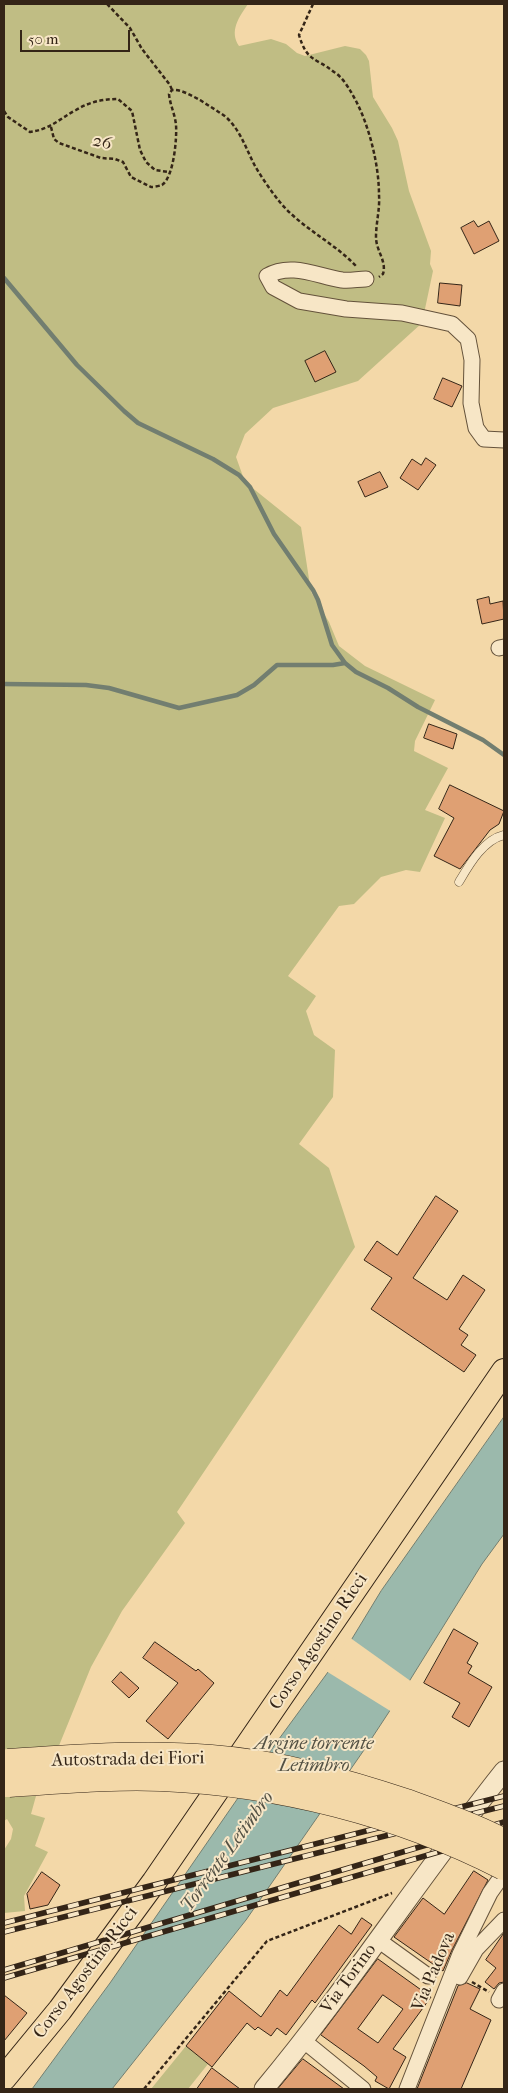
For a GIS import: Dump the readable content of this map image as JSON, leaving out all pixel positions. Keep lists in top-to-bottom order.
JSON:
{
  "streets": {
    "highway": ["Autostrada dei Fiori"],
    "main road": ["Corso Agostino Ricci"],
    "street": ["Via Padova", "Via Torino"],
    "path": ["26"]
  },
  "water": ["Argine torrente Letimbro", "Torrente Letimbro"],
  "scale_bar": "50 m"
}
